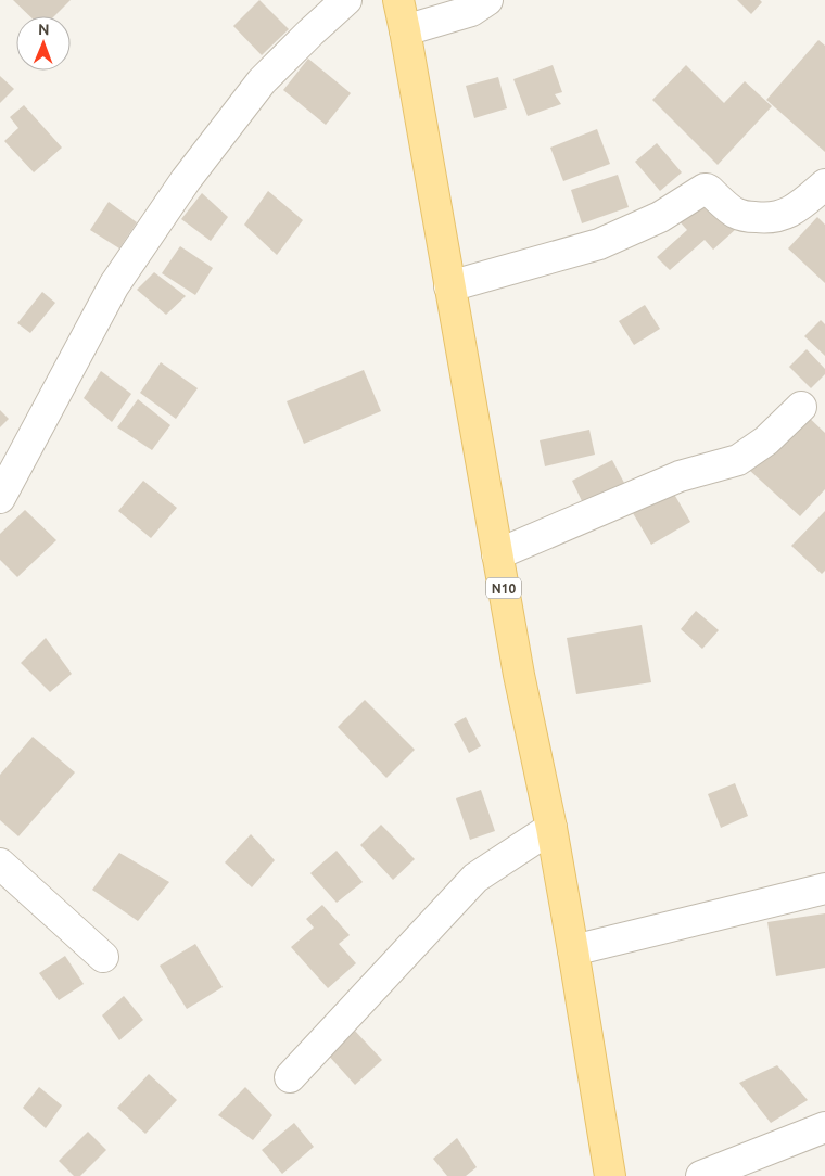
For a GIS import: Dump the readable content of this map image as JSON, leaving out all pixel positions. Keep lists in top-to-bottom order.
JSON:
{
  "streets": {
    "main road": ["N10"]
  },
  "north": "top"
}
